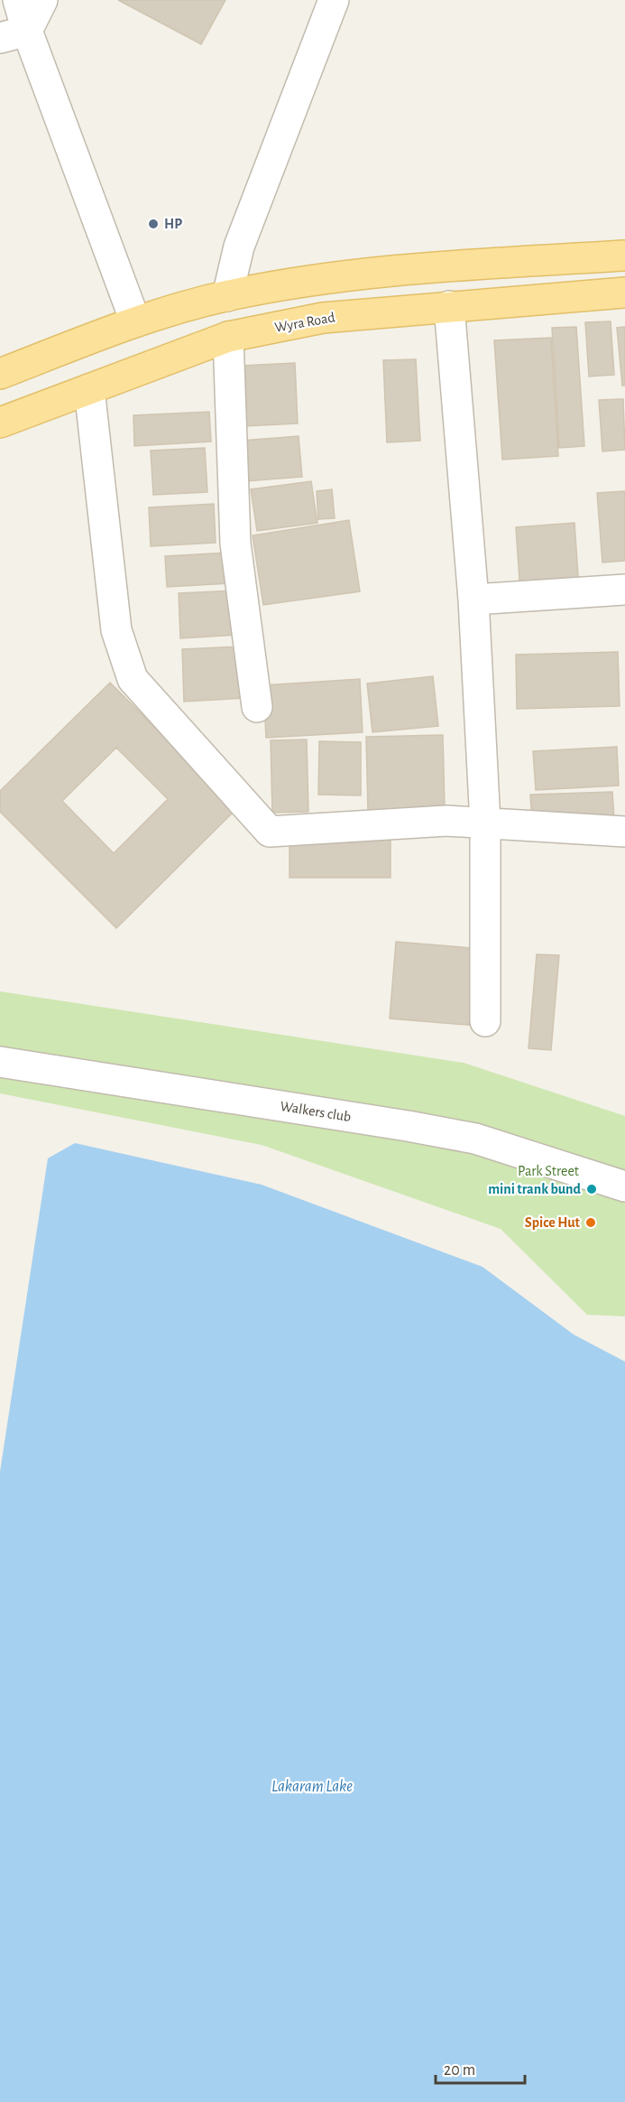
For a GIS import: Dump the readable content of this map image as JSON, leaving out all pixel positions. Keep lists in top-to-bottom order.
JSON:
{
  "streets": {
    "main road": ["Wyra Road"],
    "street": ["Walkers club"]
  },
  "water": ["Lakaram Lake"],
  "parks": ["Park Street"],
  "places": ["HP", "mini trank bund", "Spice Hut"],
  "scale_bar": "20 m"
}
